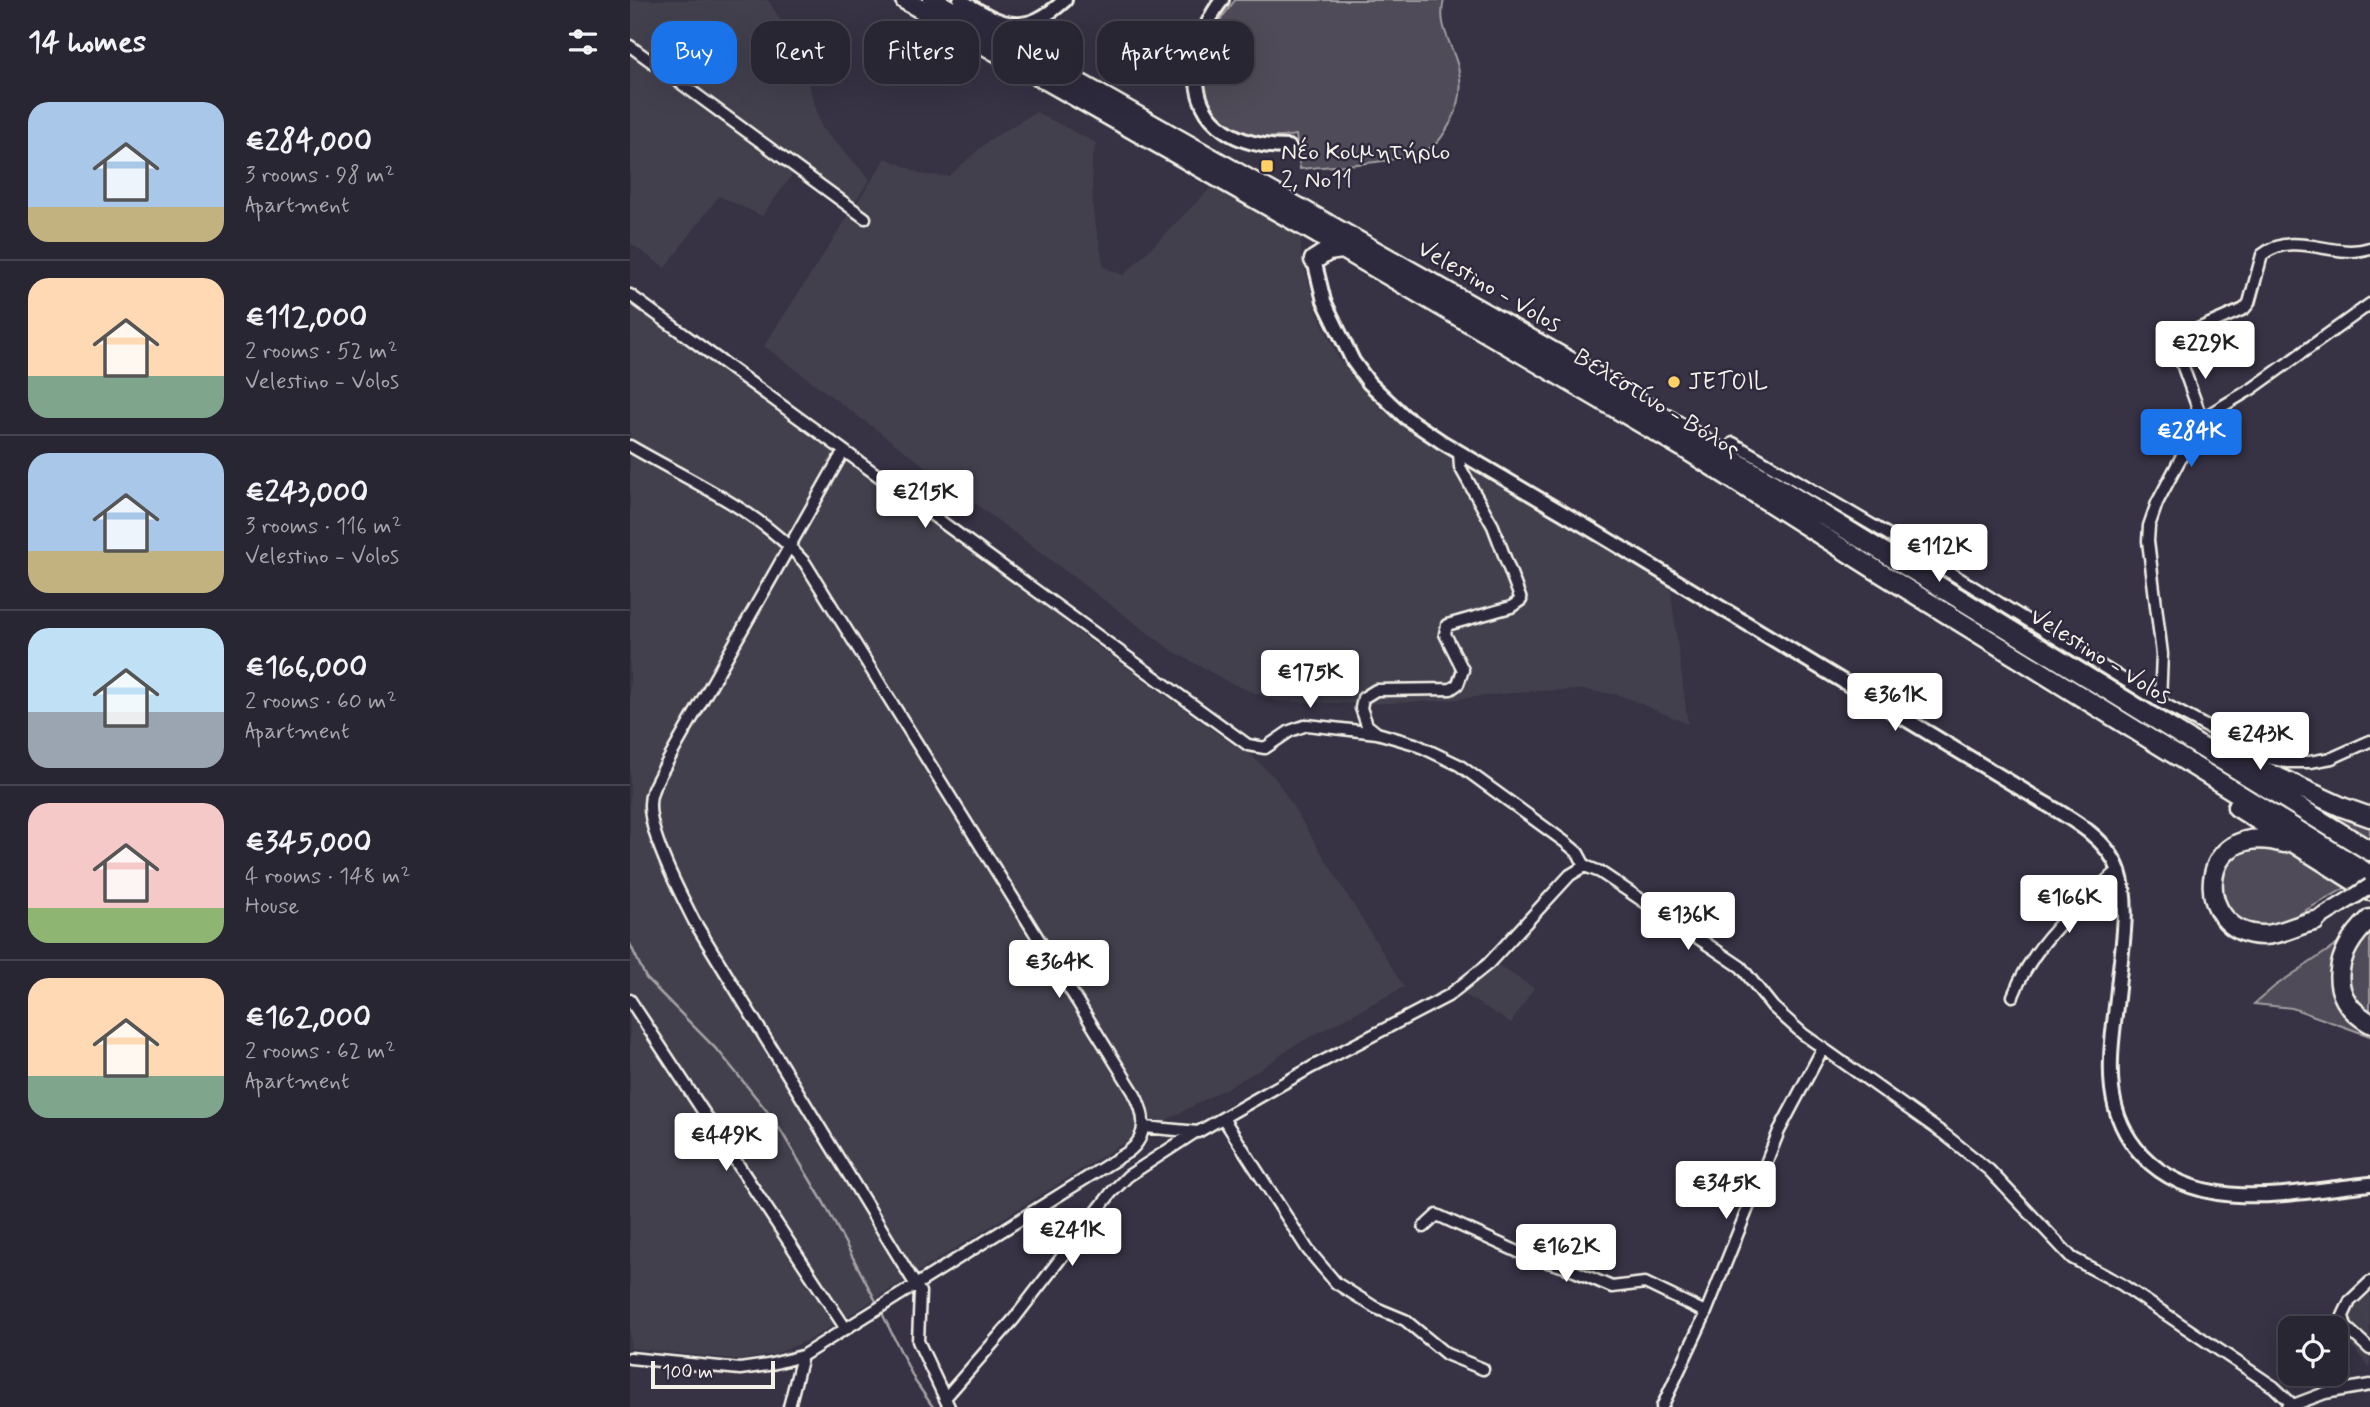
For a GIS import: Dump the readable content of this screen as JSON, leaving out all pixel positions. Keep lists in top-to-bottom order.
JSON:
{
  "streets": {
    "highway": ["Velestino - Volos", "Βελεστίνο - Βόλος"]
  },
  "places": {
    "transit": ["Νέο Κοιμητήριο 2, Νο11"],
    "other": ["JETOIL"]
  },
  "scale_bar": "100 m",
  "page": {
    "heading": "14 homes",
    "chip": [
      "Buy",
      "Rent",
      "Filters",
      "New",
      "Apartment"
    ],
    "list": [
      {
        "name": "€284,000",
        "note": "3 rooms · 98 m² · Apartment"
      },
      {
        "name": "€112,000",
        "note": "2 rooms · 52 m² · Velestino - Volos"
      },
      {
        "name": "€243,000",
        "note": "3 rooms · 116 m² · Velestino - Volos"
      },
      {
        "name": "€166,000",
        "note": "2 rooms · 60 m² · Apartment"
      },
      {
        "name": "€345,000",
        "note": "4 rooms · 148 m² · House"
      },
      {
        "name": "€162,000",
        "note": "2 rooms · 62 m² · Apartment"
      }
    ],
    "price": [
      "€229K",
      "€284K",
      "€215K",
      "€112K",
      "€175K",
      "€361K",
      "€243K",
      "€166K",
      "€136K",
      "€364K",
      "€449K",
      "€345K",
      "€241K",
      "€162K"
    ],
    "scale": "100 m"
  }
}
